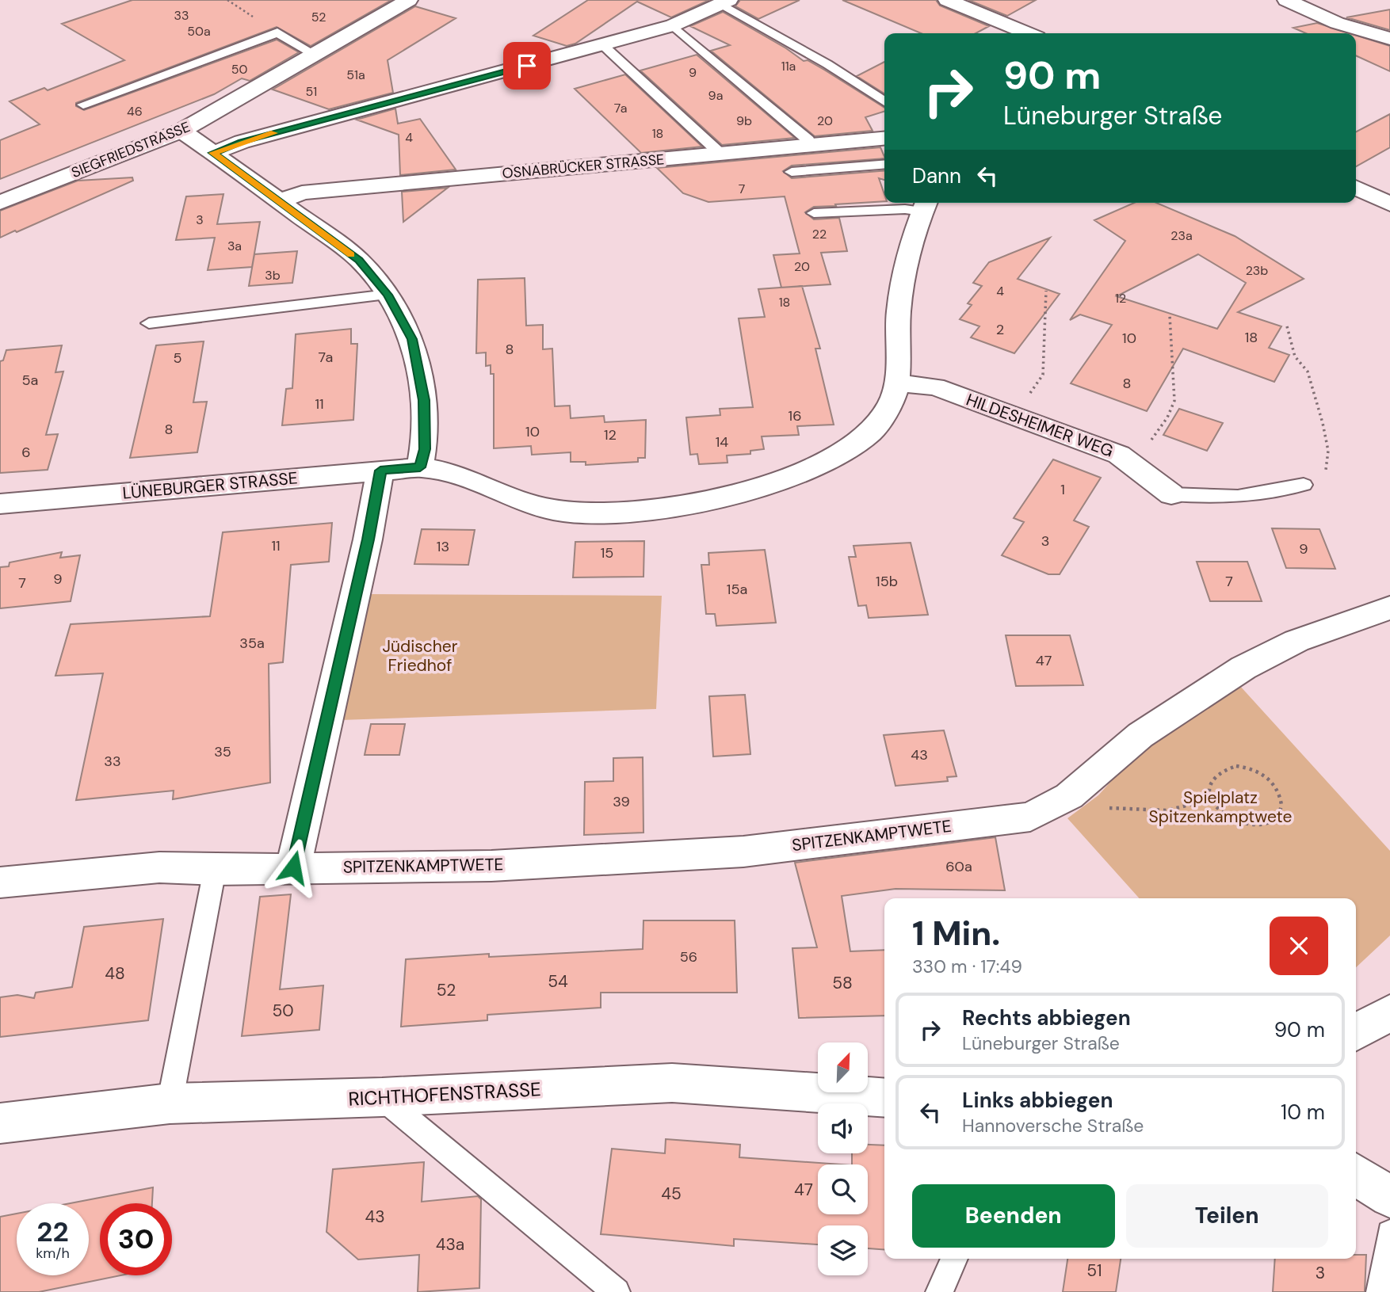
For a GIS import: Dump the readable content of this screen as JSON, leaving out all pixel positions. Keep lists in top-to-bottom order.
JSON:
{
  "streets": {
    "street": [
      "SIEGFRIEDSTRASSE",
      "OSNABRÜCKER STRASSE",
      "HILDESHEIMER WEG",
      "LÜNEBURGER STRASSE",
      "SPITZENKAMPTWETE",
      "RICHTHOFENSTRASSE"
    ]
  },
  "crossings": [
    ["HILDESHEIMER WEG", "LÜNEBURGER STRASSE"]
  ],
  "parks": ["Jüdischer Friedhof", "Spielplatz Spitzenkamptwete"],
  "house_numbers": [
    "33",
    "52",
    "50a",
    "11a",
    "50",
    "9",
    "51a",
    "51",
    "9a",
    "7a",
    "46",
    "9b",
    "20",
    "18",
    "4",
    "7",
    "3",
    "22",
    "23a",
    "3a",
    "20",
    "23b",
    "3b",
    "4",
    "12",
    "18",
    "2",
    "18",
    "10",
    "8",
    "7a",
    "5",
    "5a",
    "8",
    "11",
    "16",
    "8",
    "10",
    "12",
    "14",
    "6",
    "1",
    "3",
    "11",
    "13",
    "9",
    "15",
    "9",
    "15b",
    "7",
    "7",
    "15a",
    "35a",
    "47",
    "35",
    "43",
    "33",
    "39",
    "60a",
    "56",
    "48",
    "54",
    "58",
    "52",
    "50",
    "47",
    "45",
    "43",
    "43a",
    "51",
    "3"
  ],
  "north": "top right",
  "page": {
    "turn": ["90 m", "Lüneburger Straße"],
    "then": "Dann",
    "heading": ["1 Min.", "330 m · 17:49"],
    "list": [
      {
        "name": "Rechts abbiegen",
        "note": "Lüneburger Straße",
        "value": "90 m"
      },
      {
        "name": "Links abbiegen",
        "note": "Hannoversche Straße",
        "value": "10 m"
      }
    ],
    "buttons": ["Beenden", "Teilen"],
    "speed": "22 km/h",
    "limit": "30"
  }
}
